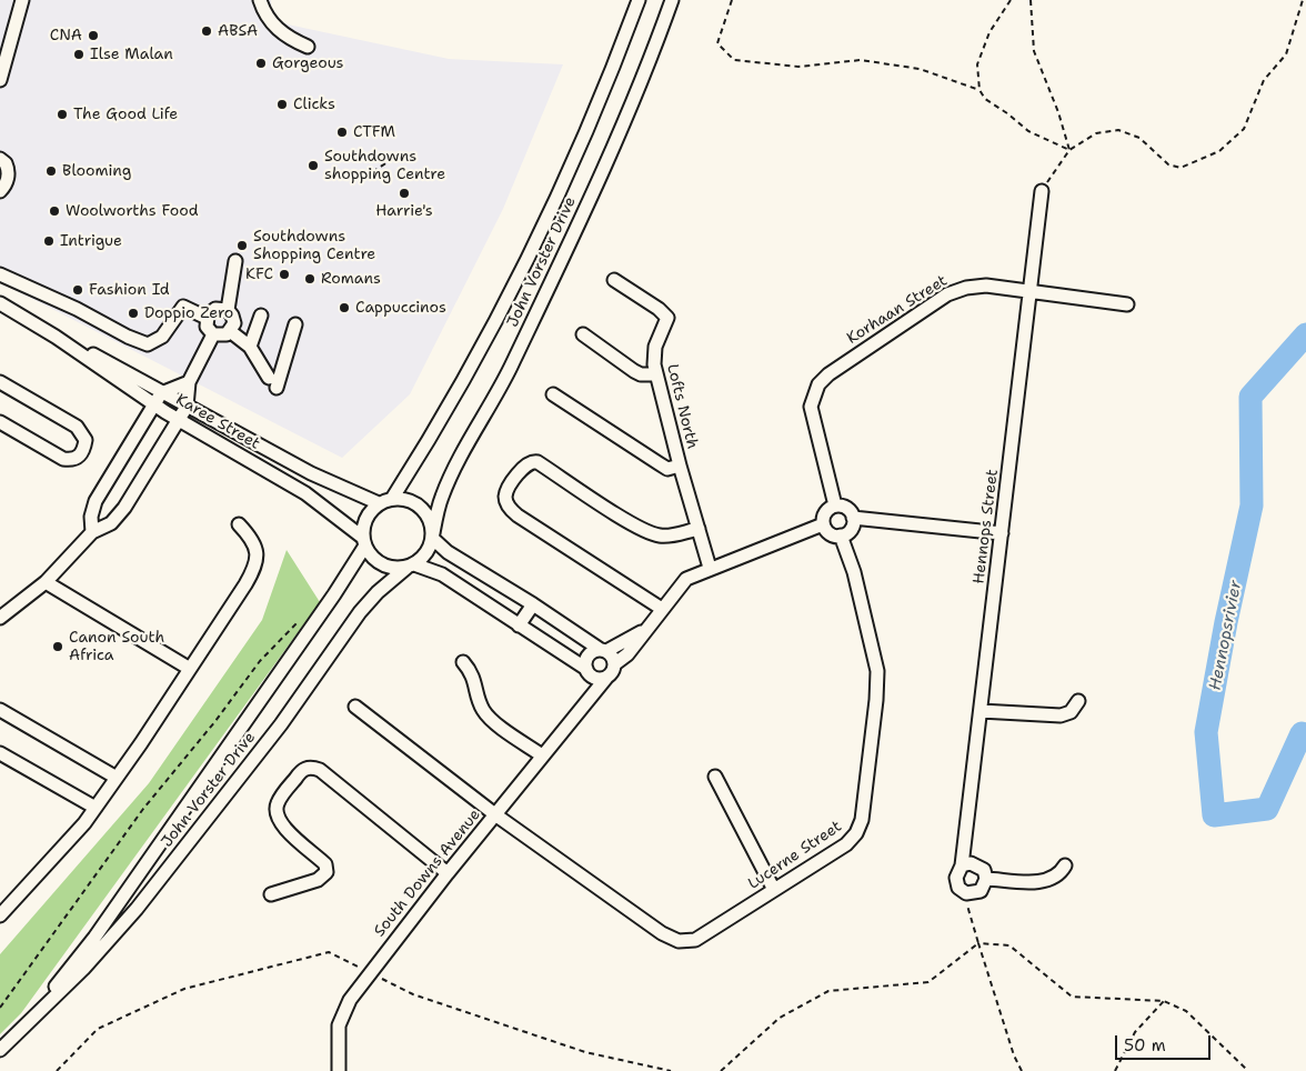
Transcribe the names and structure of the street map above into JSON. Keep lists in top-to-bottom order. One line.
{"streets":{"street":["John Vorster Drive","Korhaan Street","Lofts North","Karee Street","Hennops Street","Lucerne Street","South Downs Avenue"]},"crossings":[["John Vorster Drive","Karee Street"],["Korhaan Street","Hennops Street"],["Korhaan Street","Lucerne Street"],["Lucerne Street","South Downs Avenue"]],"water":["Hennopsrivier"],"places":["ABSA","CNA","Ilse Malan","Gorgeous","Clicks","The Good Life","CTFM","Southdowns shopping Centre","Blooming","Harrie's","Woolworths Food","Intrigue","Southdowns Shopping Centre","KFC","Romans","Fashion Id","Cappuccinos","Doppio Zero","Canon South Africa"],"scale_bar":"50 m"}
